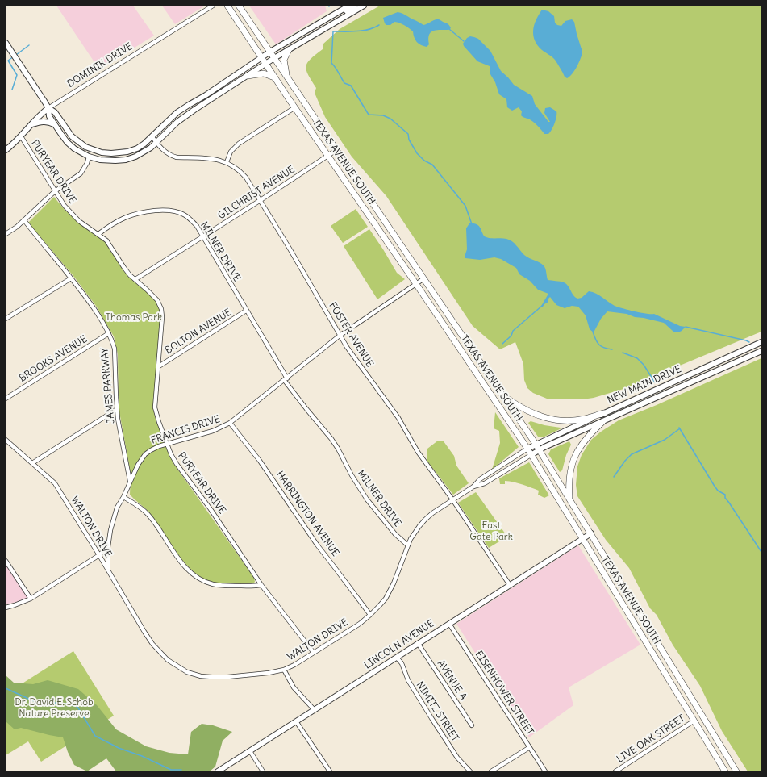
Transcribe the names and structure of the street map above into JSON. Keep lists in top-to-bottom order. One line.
{"streets":{"main road":["TEXAS AVENUE SOUTH"],"street":["DOMINIK DRIVE","PURYEAR DRIVE","GILCHRIST AVENUE","MILNER DRIVE","BOLTON AVENUE","FOSTER AVENUE","BROOKS AVENUE","NEW MAIN DRIVE","JAMES PARKWAY","FRANCIS DRIVE","HARRINGTON AVENUE","WALTON DRIVE","LINCOLN AVENUE","AVENUE A","EISENHOWER STREET","NIMITZ STREET","LIVE OAK STREET"]},"crossings":[["DOMINIK DRIVE","PURYEAR DRIVE"],["TEXAS AVENUE SOUTH","GILCHRIST AVENUE"],["TEXAS AVENUE SOUTH","NEW MAIN DRIVE"],["TEXAS AVENUE SOUTH","FRANCIS DRIVE"],["TEXAS AVENUE SOUTH","WALTON DRIVE"],["TEXAS AVENUE SOUTH","LINCOLN AVENUE"],["TEXAS AVENUE SOUTH","LIVE OAK STREET"],["PURYEAR DRIVE","GILCHRIST AVENUE"],["PURYEAR DRIVE","MILNER DRIVE"],["PURYEAR DRIVE","BOLTON AVENUE"],["PURYEAR DRIVE","FRANCIS DRIVE"],["PURYEAR DRIVE","WALTON DRIVE"],["GILCHRIST AVENUE","MILNER DRIVE"],["GILCHRIST AVENUE","FOSTER AVENUE"],["MILNER DRIVE","BOLTON AVENUE"],["MILNER DRIVE","FRANCIS DRIVE"],["MILNER DRIVE","WALTON DRIVE"],["FOSTER AVENUE","FRANCIS DRIVE"],["FOSTER AVENUE","WALTON DRIVE"],["FOSTER AVENUE","LINCOLN AVENUE"],["BROOKS AVENUE","JAMES PARKWAY"],["JAMES PARKWAY","FRANCIS DRIVE"],["FRANCIS DRIVE","HARRINGTON AVENUE"],["FRANCIS DRIVE","WALTON DRIVE"],["HARRINGTON AVENUE","WALTON DRIVE"],["LINCOLN AVENUE","AVENUE A"],["LINCOLN AVENUE","EISENHOWER STREET"],["LINCOLN AVENUE","NIMITZ STREET"]],"parks":["Thomas Park","East Gate Park","Dr. David E. Schob Nature Preserve"]}
